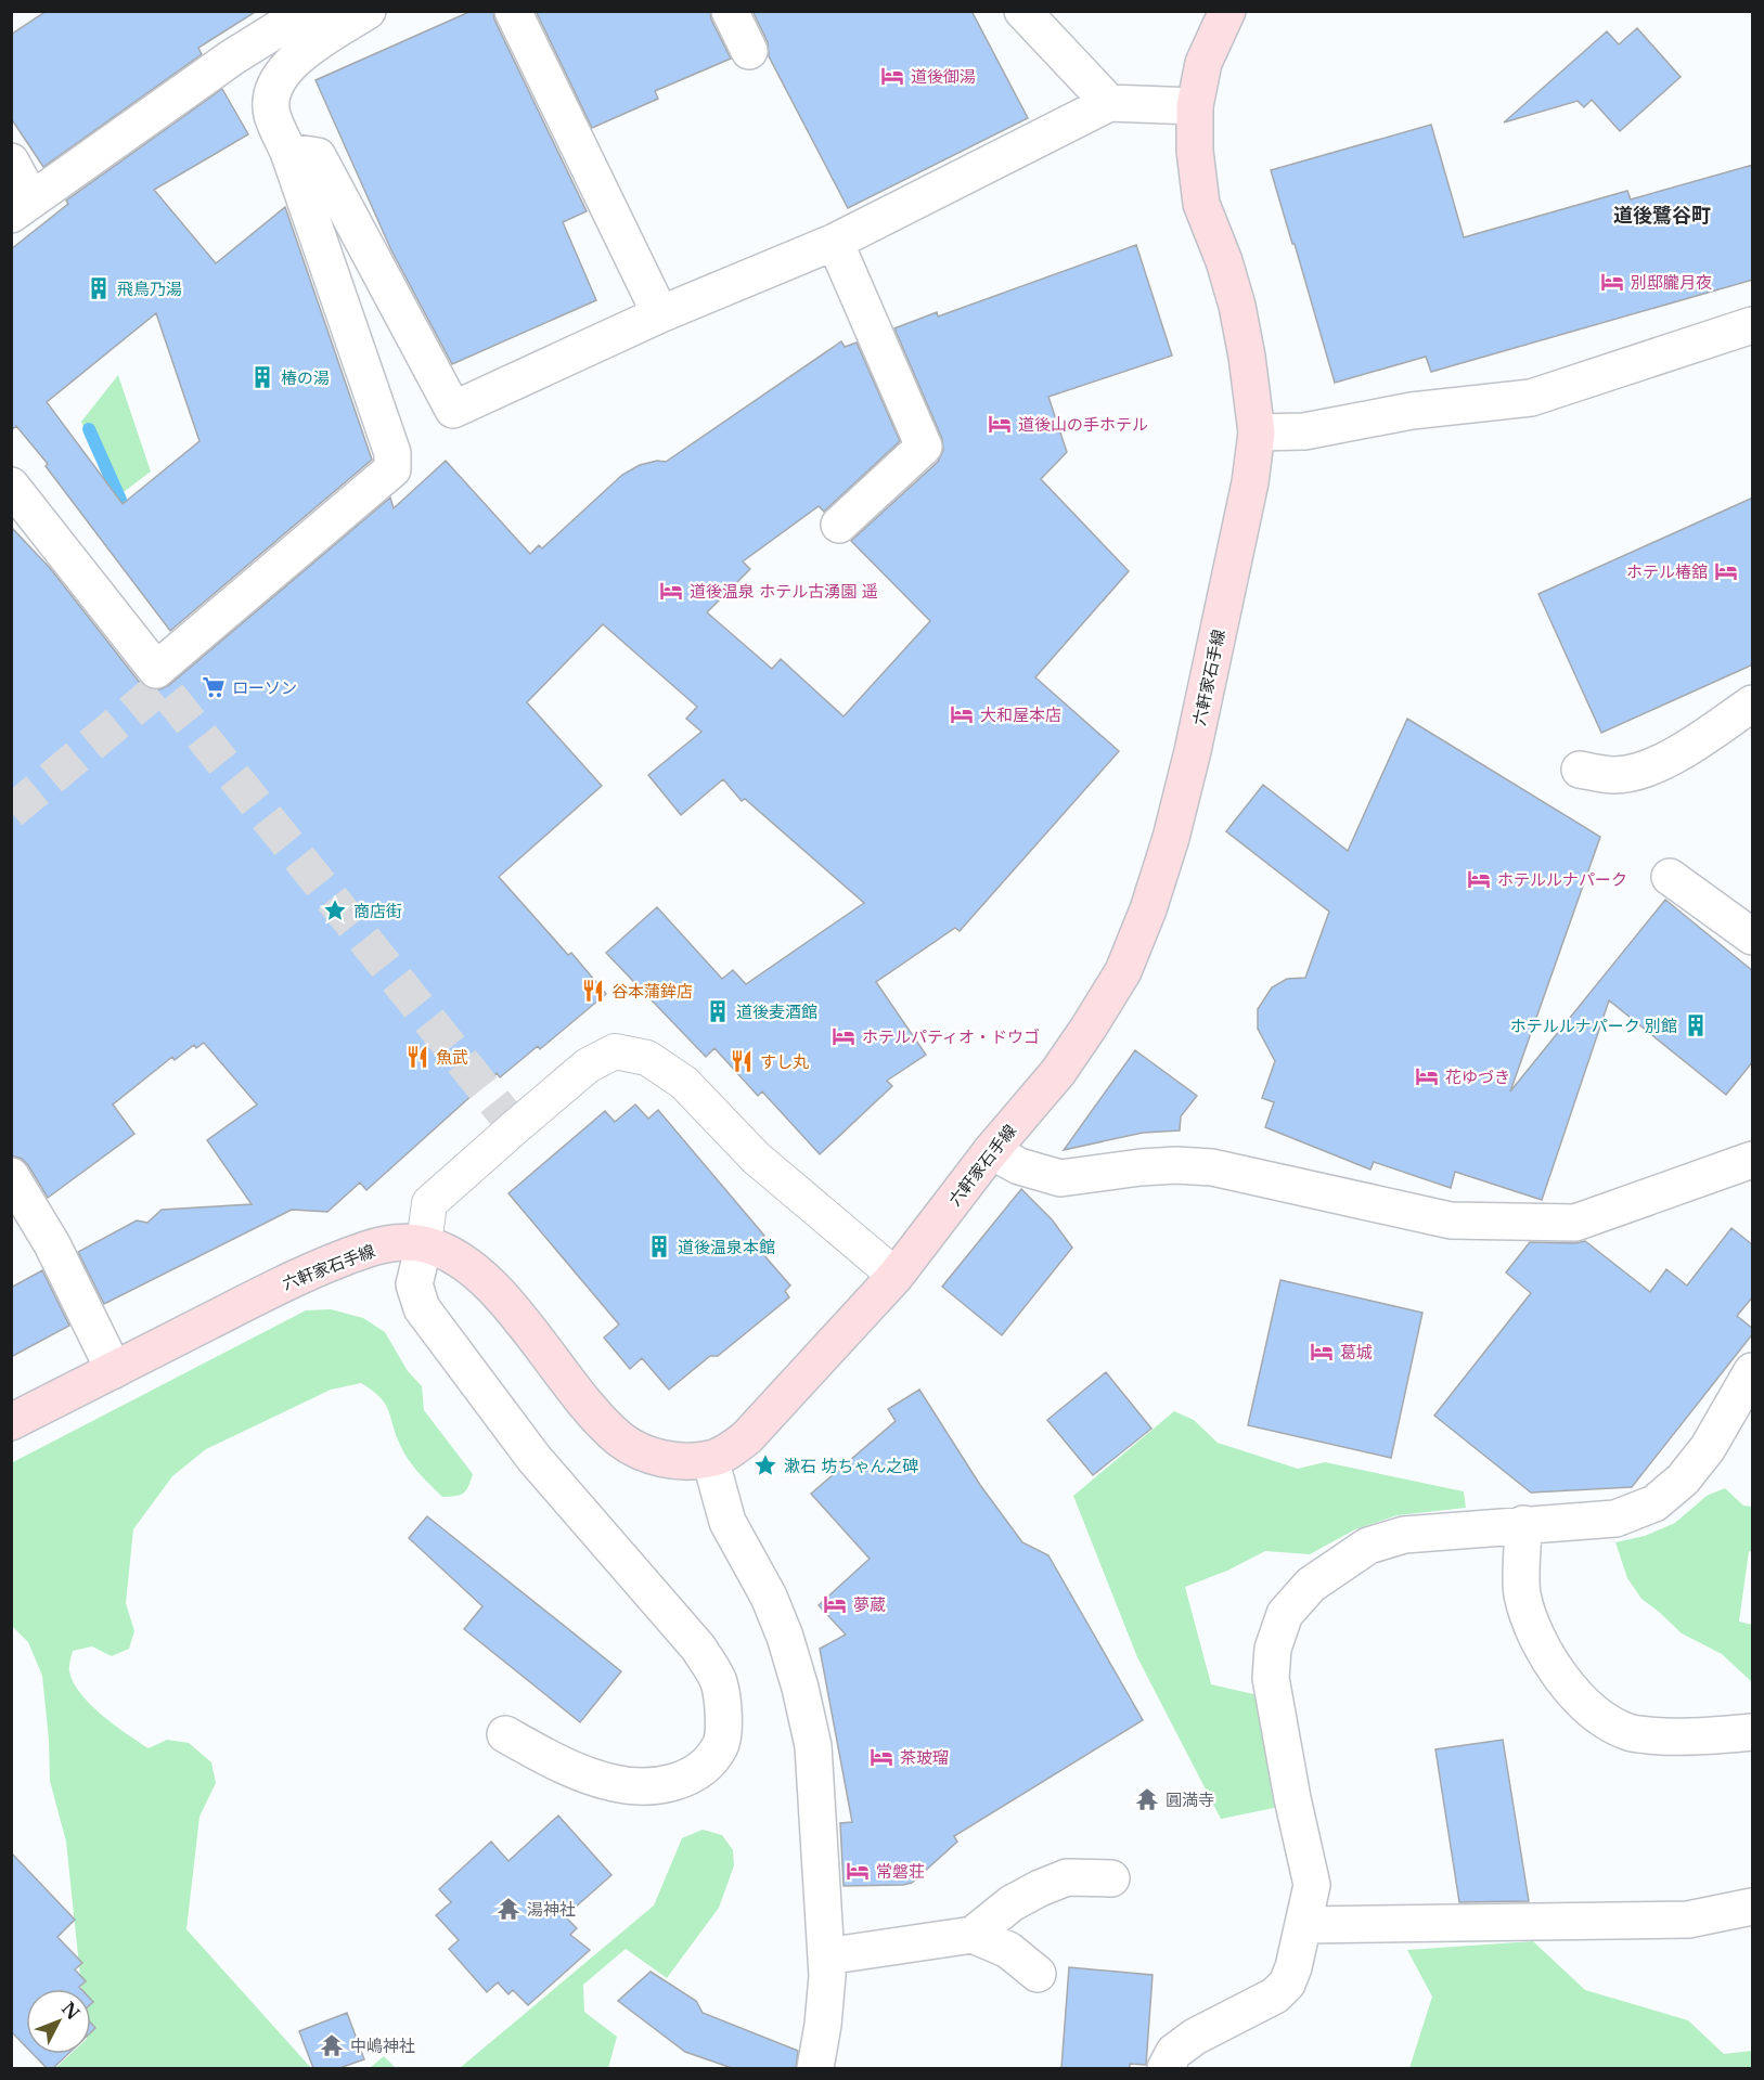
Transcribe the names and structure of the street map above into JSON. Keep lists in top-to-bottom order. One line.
{"streets":{"main road":["六軒家石手線"]},"districts":["道後鷺谷町"],"places":{"hotel":["道後御湯","別邸朧月夜","道後山の手ホテル","ホテル椿舘","道後温泉 ホテル古湧園 遥","大和屋本店","ホテルルナパーク","ホテルパティオ・ドウゴ","花ゆづき","葛城","夢蔵","茶玻瑠","常磐荘"],"building":["飛鳥乃湯","椿の湯","道後麦酒館","ホテルルナパーク 別館","道後温泉本館"],"supermarket":["ローソン"],"place":["商店街","漱石 坊ちゃん之碑"],"restaurant":["谷本蒲鉾店","魚武","すし丸"],"temple":["圓満寺","湯神社","中嶋神社"]},"north":"top right"}
